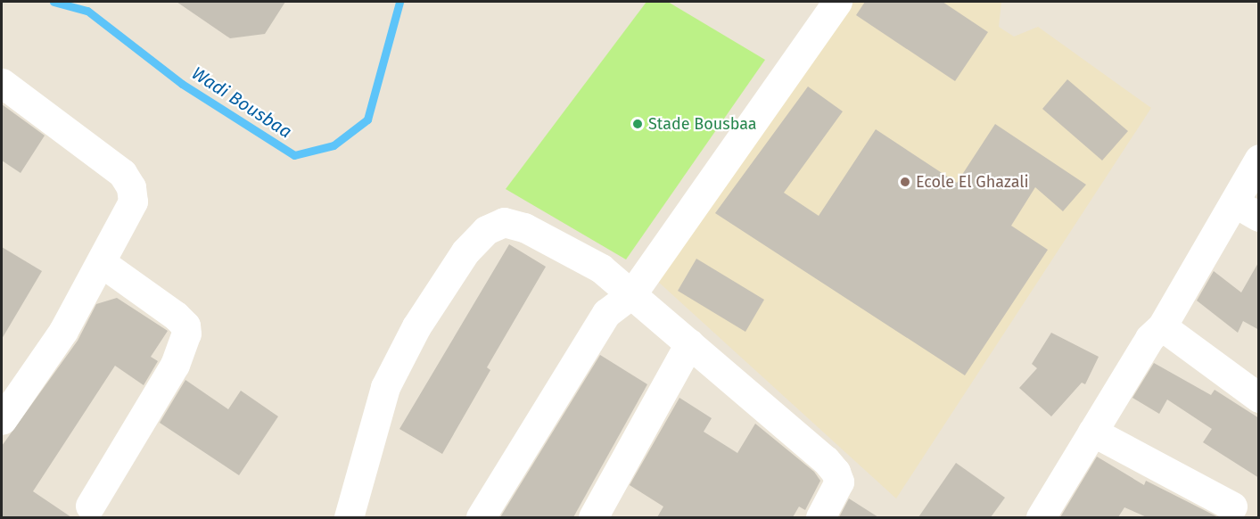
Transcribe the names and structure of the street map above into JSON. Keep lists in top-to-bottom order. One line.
{"water":["Wadi Bousbaa"],"places":["Stade Bousbaa","Ecole El Ghazali"]}
